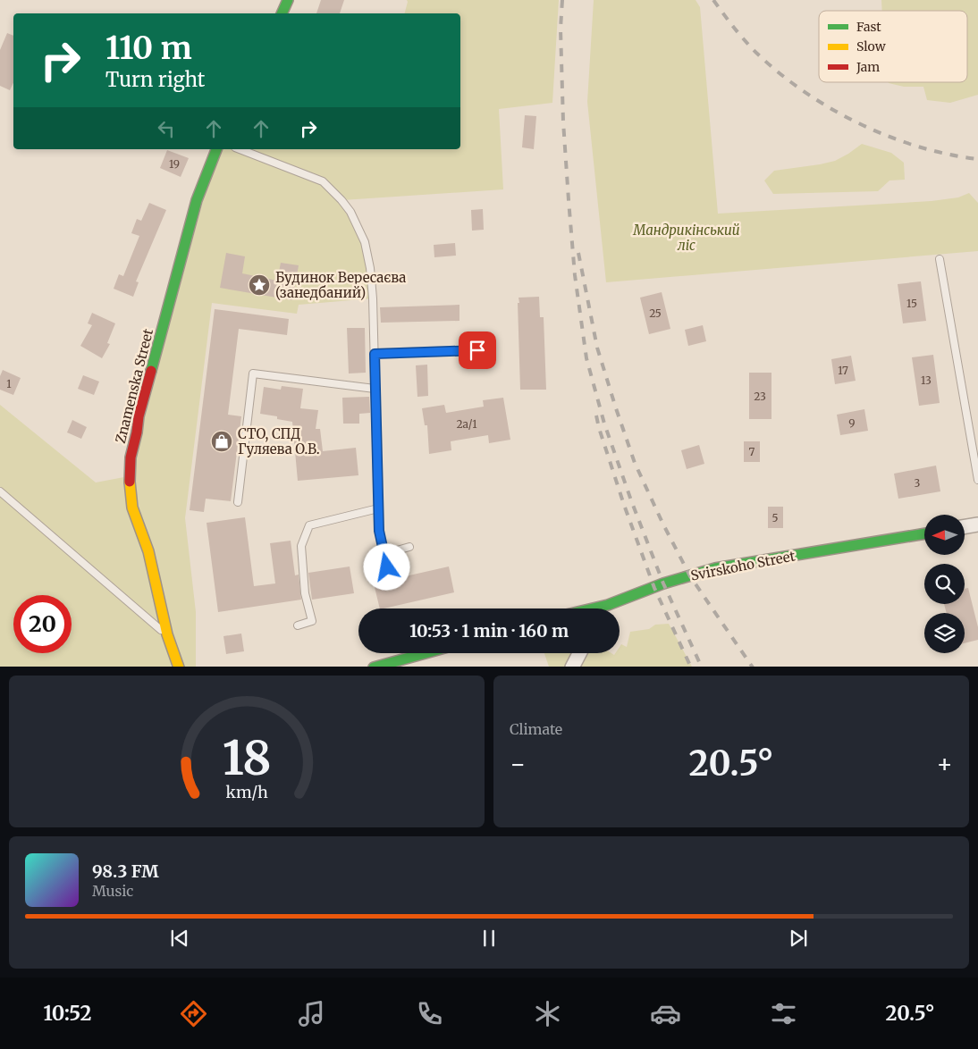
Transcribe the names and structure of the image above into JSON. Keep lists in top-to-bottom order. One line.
{"streets":{"main road":["Znamenska Street","Svirskoho Street"]},"parks":["Мандрикінський ліс"],"places":{"place":["Будинок Вересаєва (занедбаний)"],"shop":["СТО, СПД Гуляева О.В."]},"house_numbers":["19","15","25","17","13","1","23","9","2а/1","7","3","5"],"legend":["Fast","Slow","Jam"],"north":"left","page":{"turn":["110 m","Turn right"],"limit":"20","trip":"10:53 · 1 min · 160 m","tile":"Climate","heat":["−","20.5°","+"],"song":["98.3 FM","Music"],"tabs":["10:52","20.5°"],"gauge":["18","km/h"]}}
